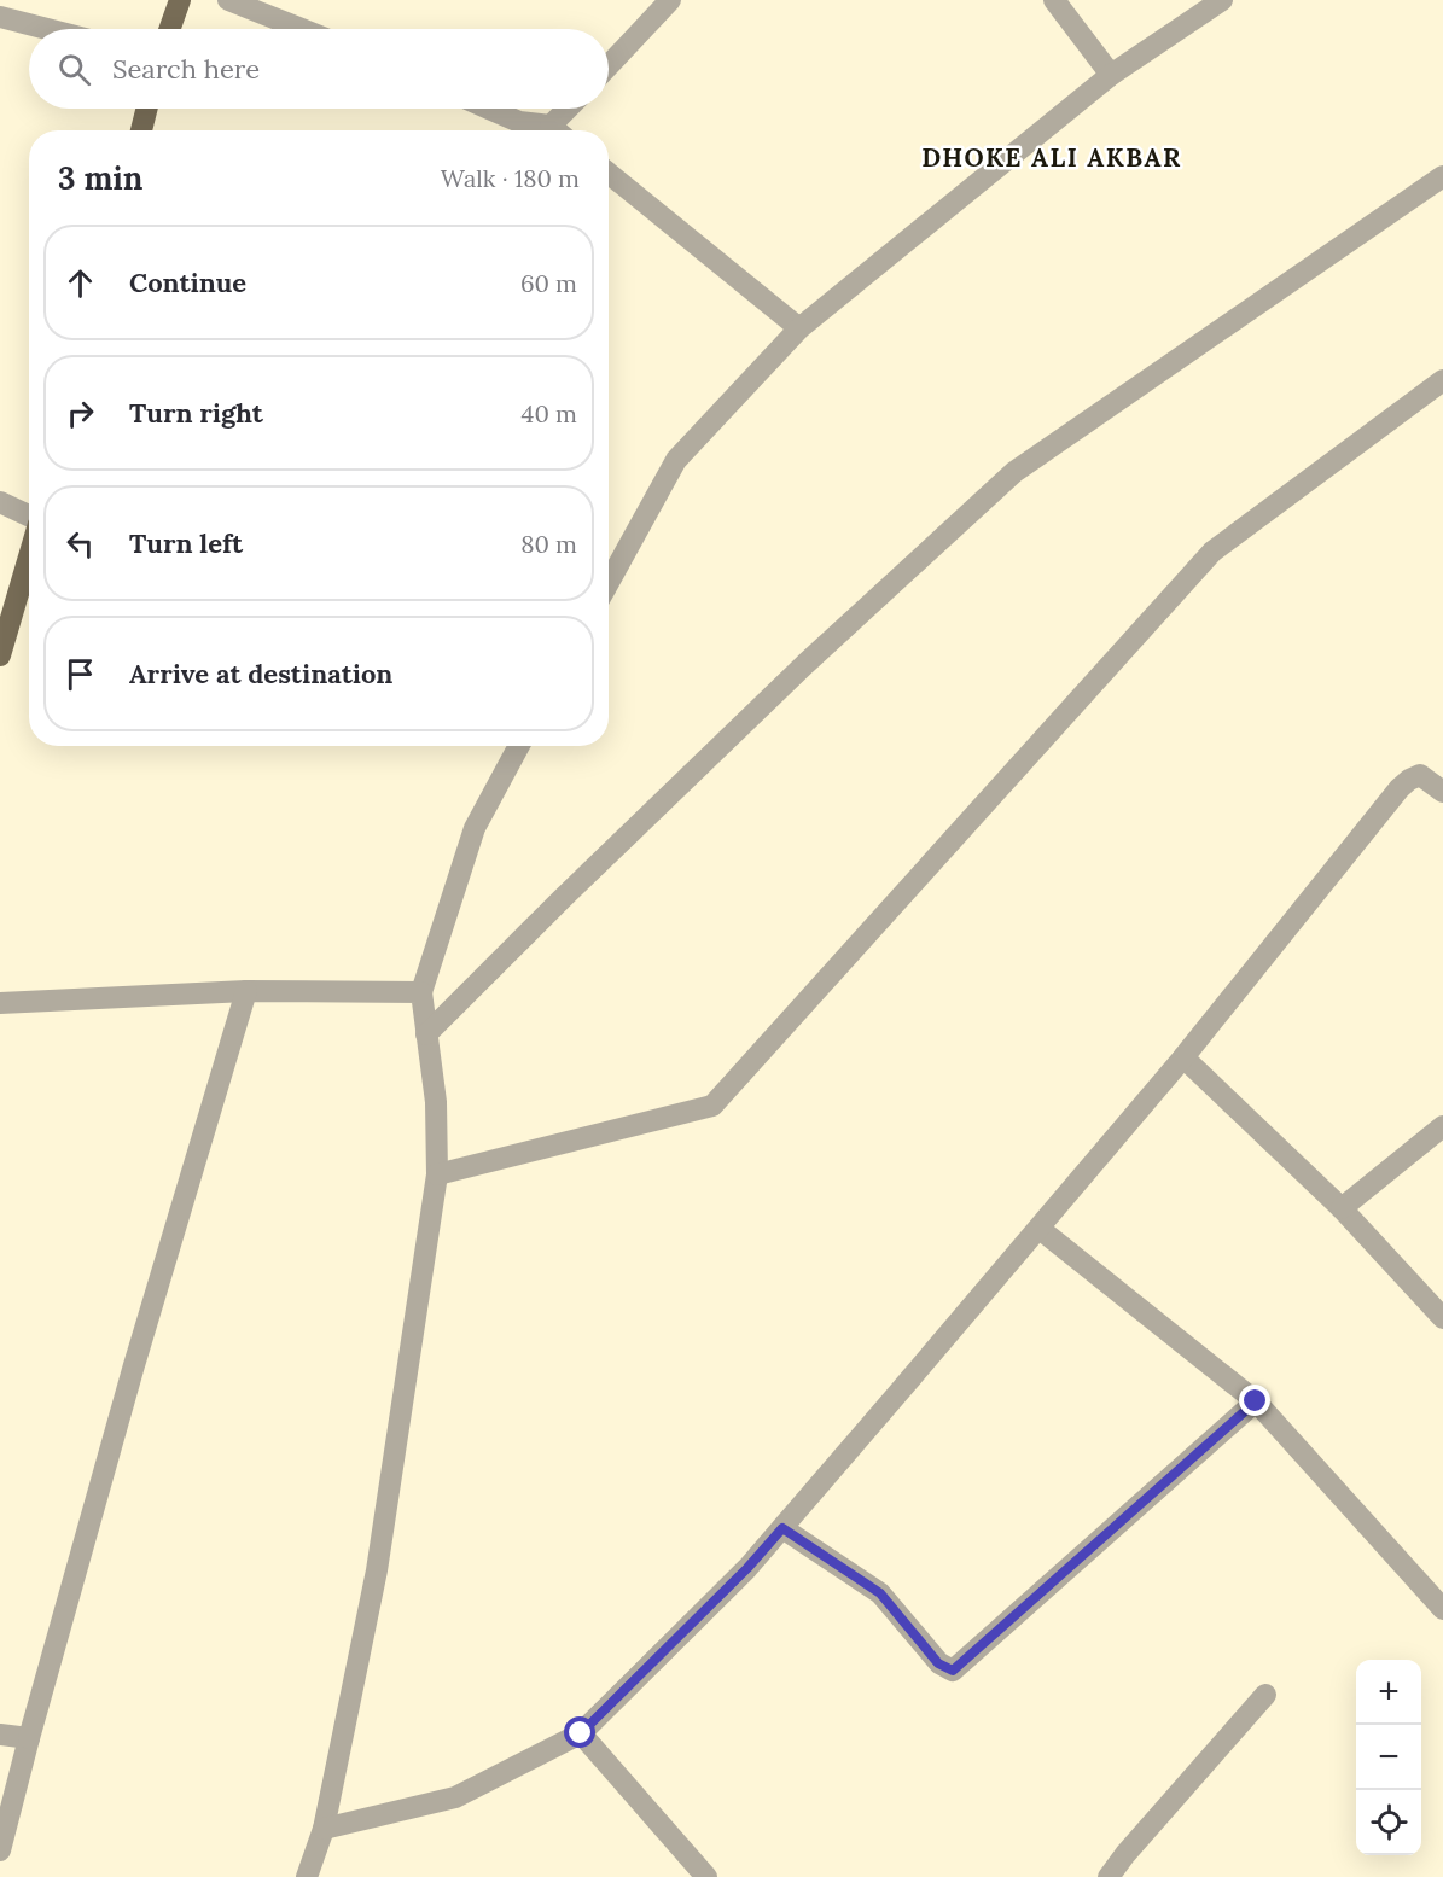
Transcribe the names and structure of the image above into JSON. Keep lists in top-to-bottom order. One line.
{"districts":["DHOKE ALI AKBAR"],"page":{"search":"Search here","heading":["3 min","Walk · 180 m"],"list":[["Continue","60 m"],["Turn right","40 m"],["Turn left","80 m"],"Arrive at destination"],"map_buttons":["+","−"]}}
